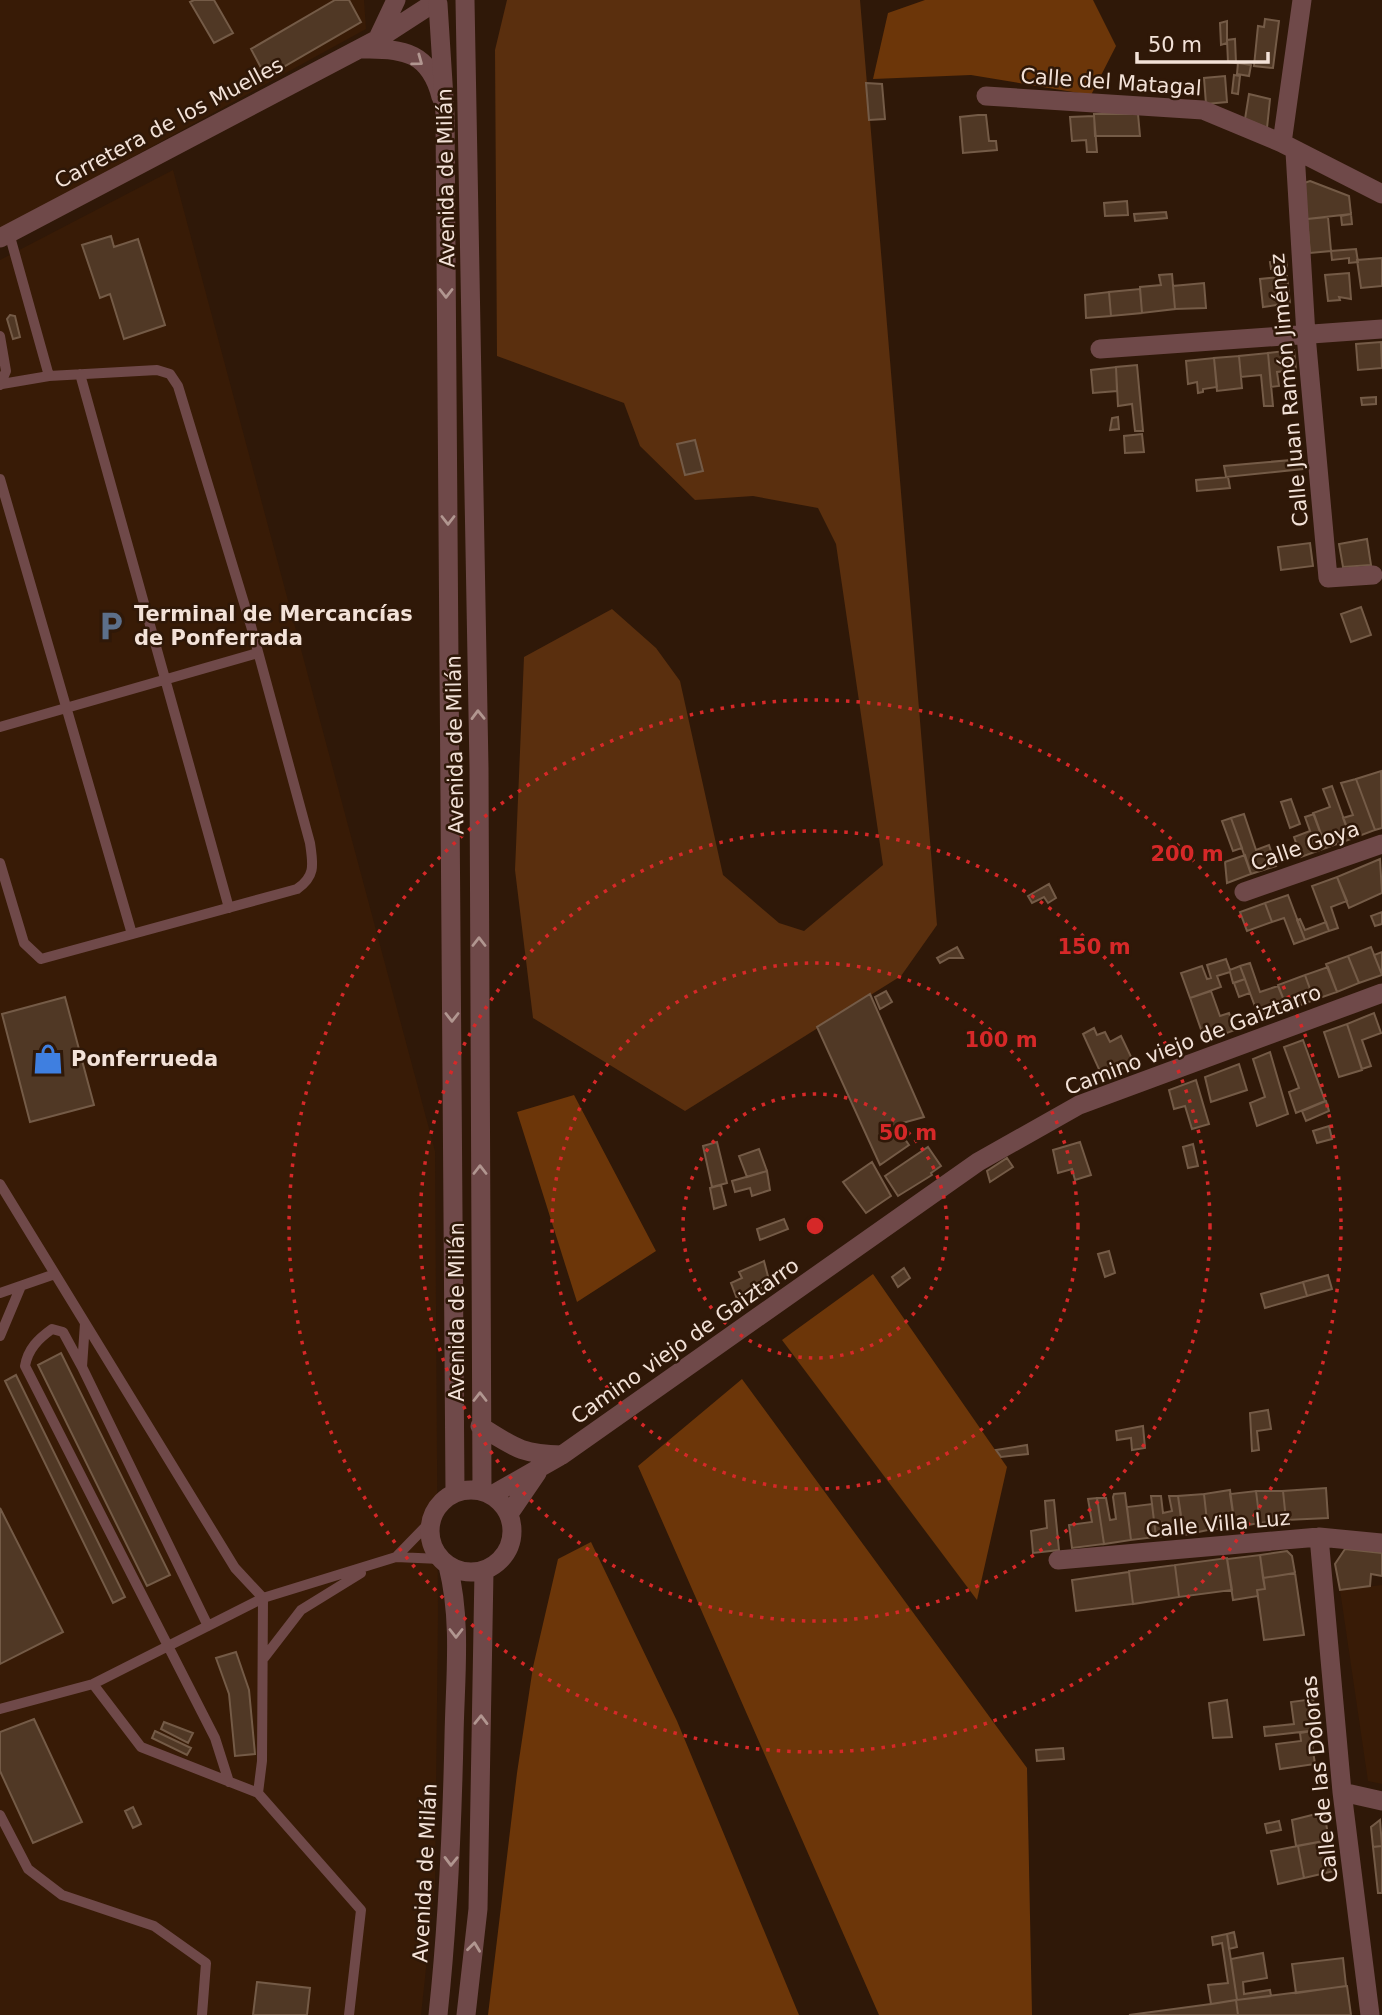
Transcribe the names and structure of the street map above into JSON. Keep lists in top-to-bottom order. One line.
{"streets":{"street":["Calle del Matagal","Carretera de los Muelles","Avenida de Milán","Calle Juan Ramón Jiménez","Calle Goya","Camino viejo de Gaiztarro","Calle Villa Luz","Calle de las Doloras"]},"crossings":[["Calle del Matagal","Calle Juan Ramón Jiménez"],["Carretera de los Muelles","Avenida de Milán"],["Avenida de Milán","Camino viejo de Gaiztarro"],["Calle Villa Luz","Calle de las Doloras"]],"places":{"parking":["Terminal de Mercancías de Ponferrada"],"shop":["Ponferrueda"]},"scale_bar":"50 m","rings":["200 m","150 m","100 m","50 m"]}
